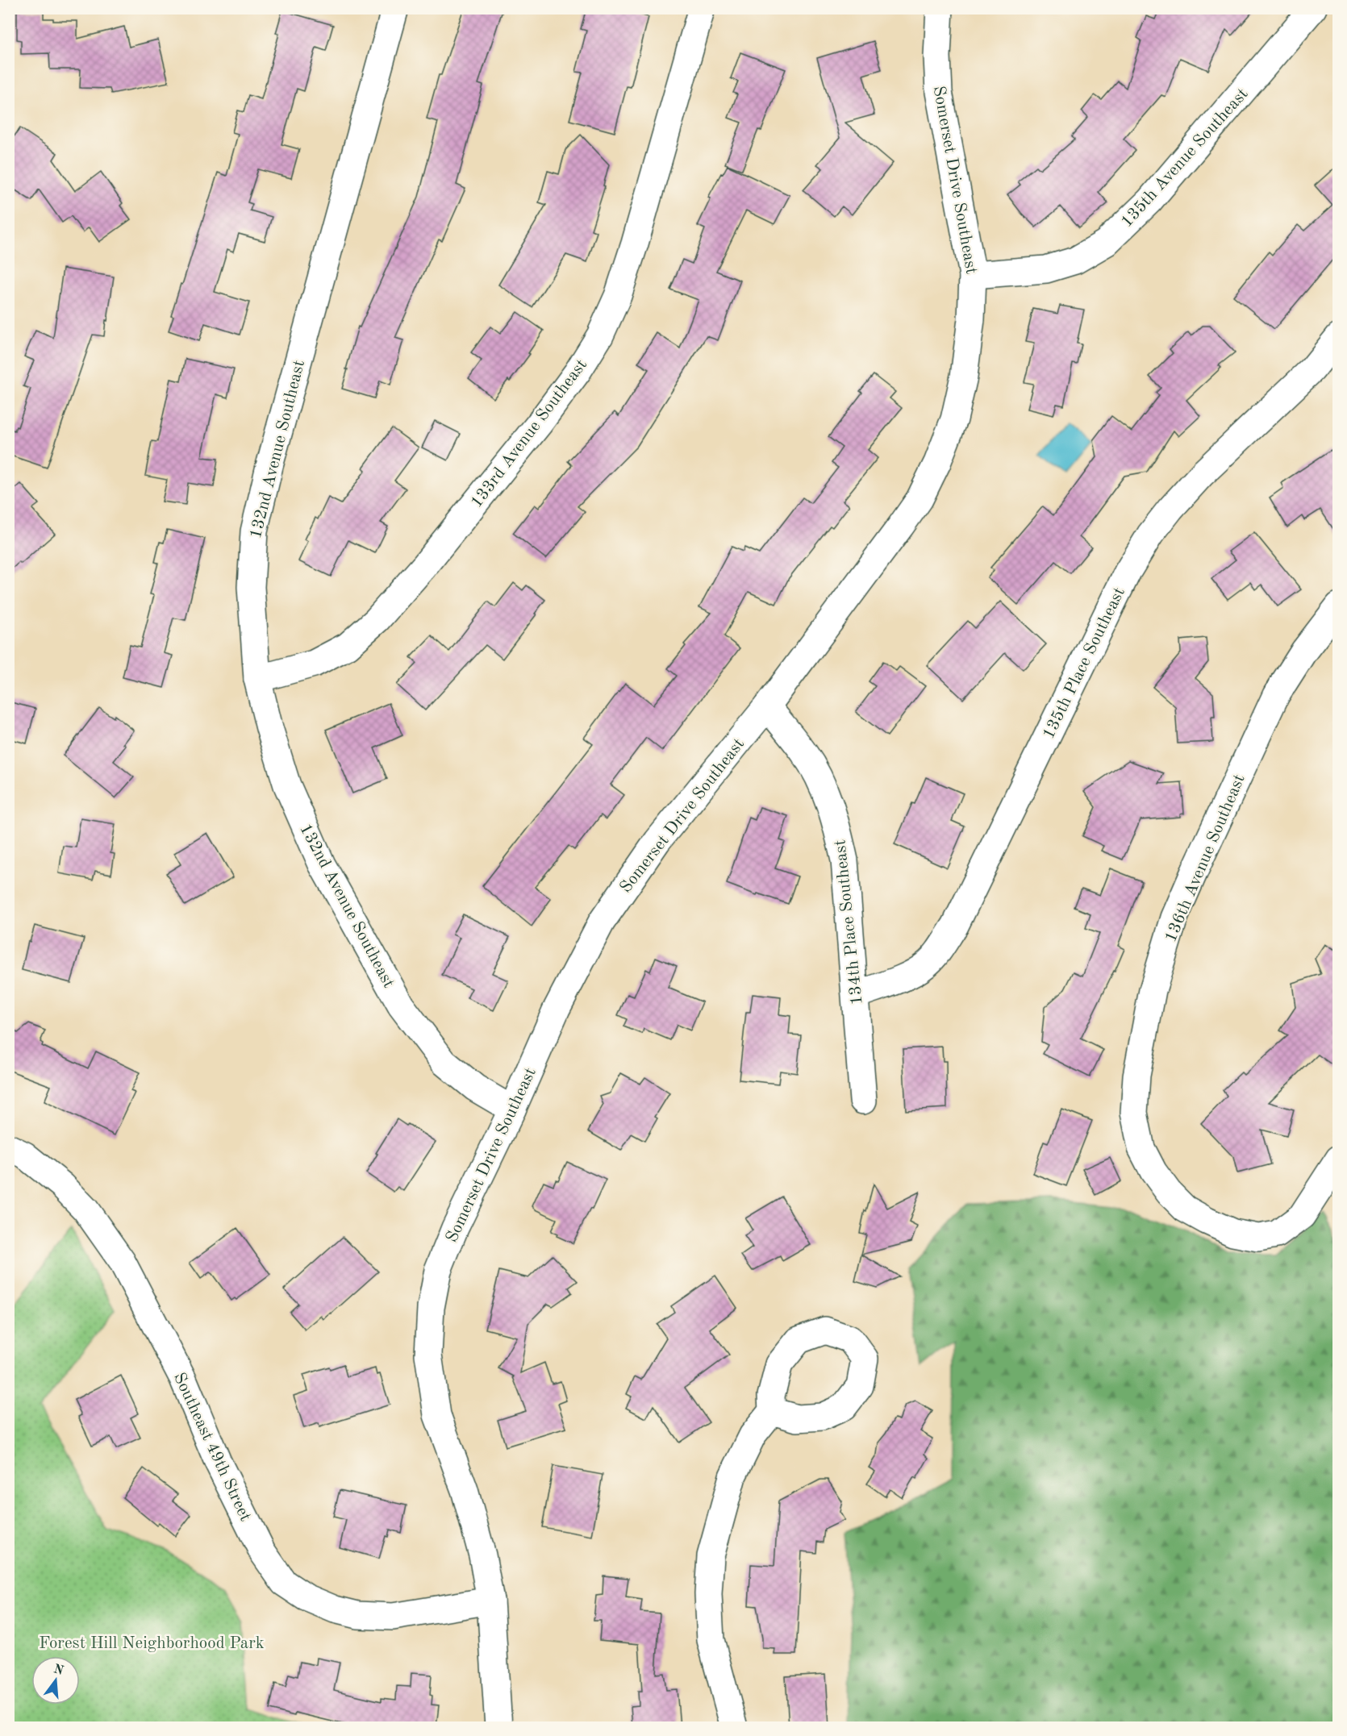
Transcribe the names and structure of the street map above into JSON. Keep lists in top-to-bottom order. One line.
{"streets":{"street":["135th Avenue Southeast","Somerset Drive Southeast","133rd Avenue Southeast","132nd Avenue Southeast","135th Place Southeast","136th Avenue Southeast","134th Place Southeast","Southeast 49th Street"]},"crossings":[["135th Avenue Southeast","Somerset Drive Southeast"],["Somerset Drive Southeast","132nd Avenue Southeast"],["Somerset Drive Southeast","134th Place Southeast"],["Somerset Drive Southeast","Southeast 49th Street"],["133rd Avenue Southeast","132nd Avenue Southeast"],["135th Place Southeast","134th Place Southeast"]],"parks":["Forest Hill Neighborhood Park"],"north":"top"}
